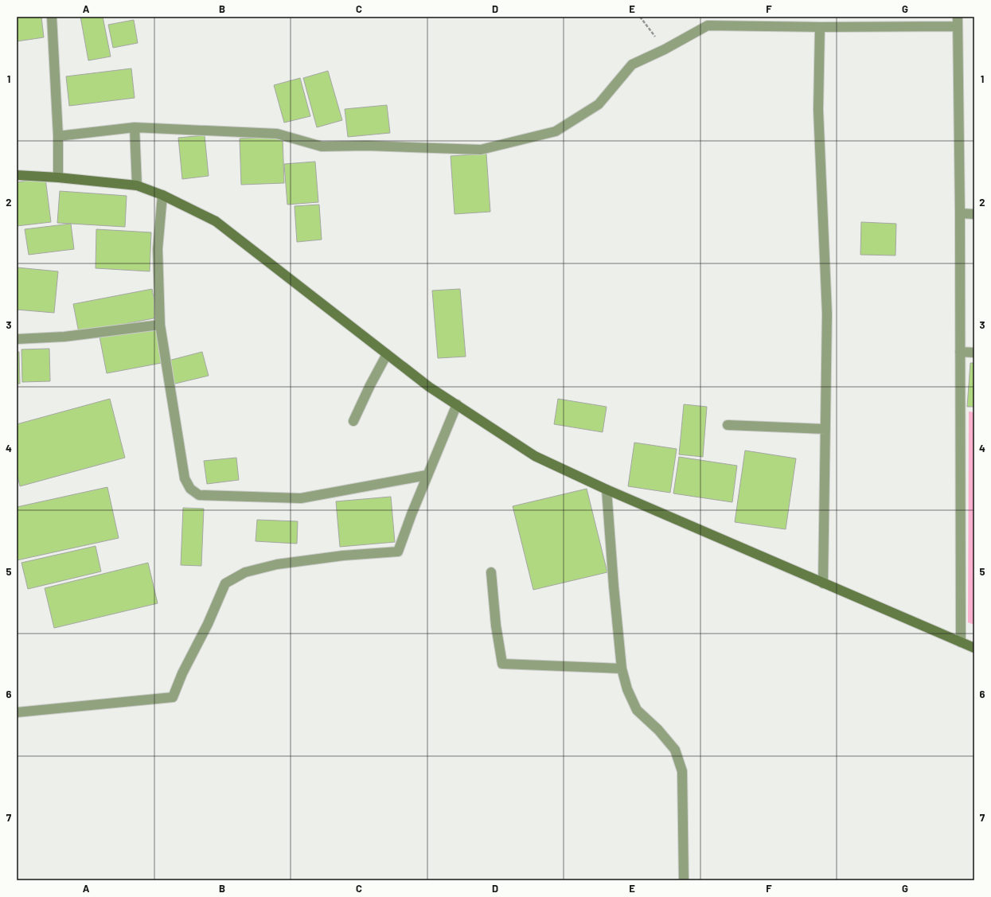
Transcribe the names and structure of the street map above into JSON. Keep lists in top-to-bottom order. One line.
{"grid":{"columns":["A","B","C","D","E","F","G"],"rows":["1","2","3","4","5","6","7"]}}
